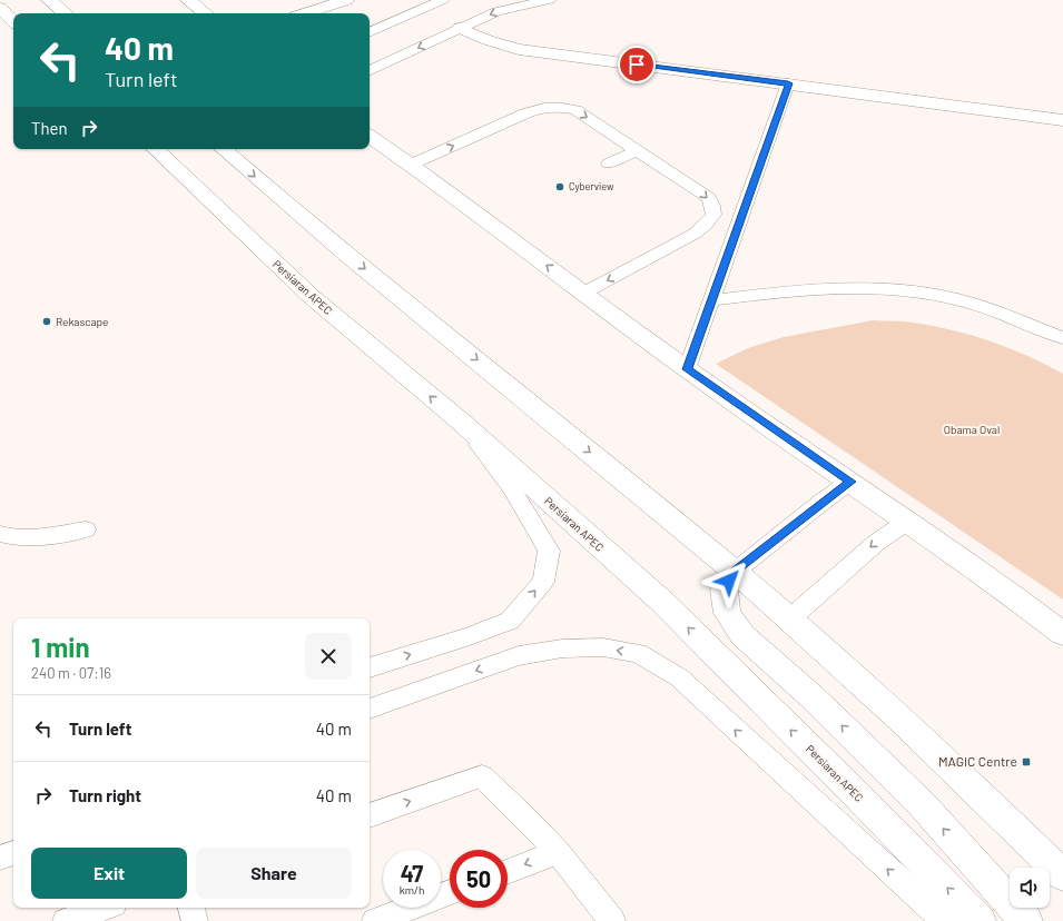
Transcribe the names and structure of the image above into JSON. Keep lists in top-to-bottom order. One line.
{"streets":{"main road":["Persiaran APEC"]},"parks":["Obama Oval"],"places":{"other":["Cyberview","Rekascape"],"transit":["MAGIC Centre"]},"page":{"turn":["40 m","Turn left"],"then":"Then","heading":["1 min","240 m · 07:16"],"list":[{"name":"Turn left","value":"40 m"},{"name":"Turn right","value":"40 m"}],"buttons":["Exit","Share"],"speed":"47 km/h","limit":"50"}}
